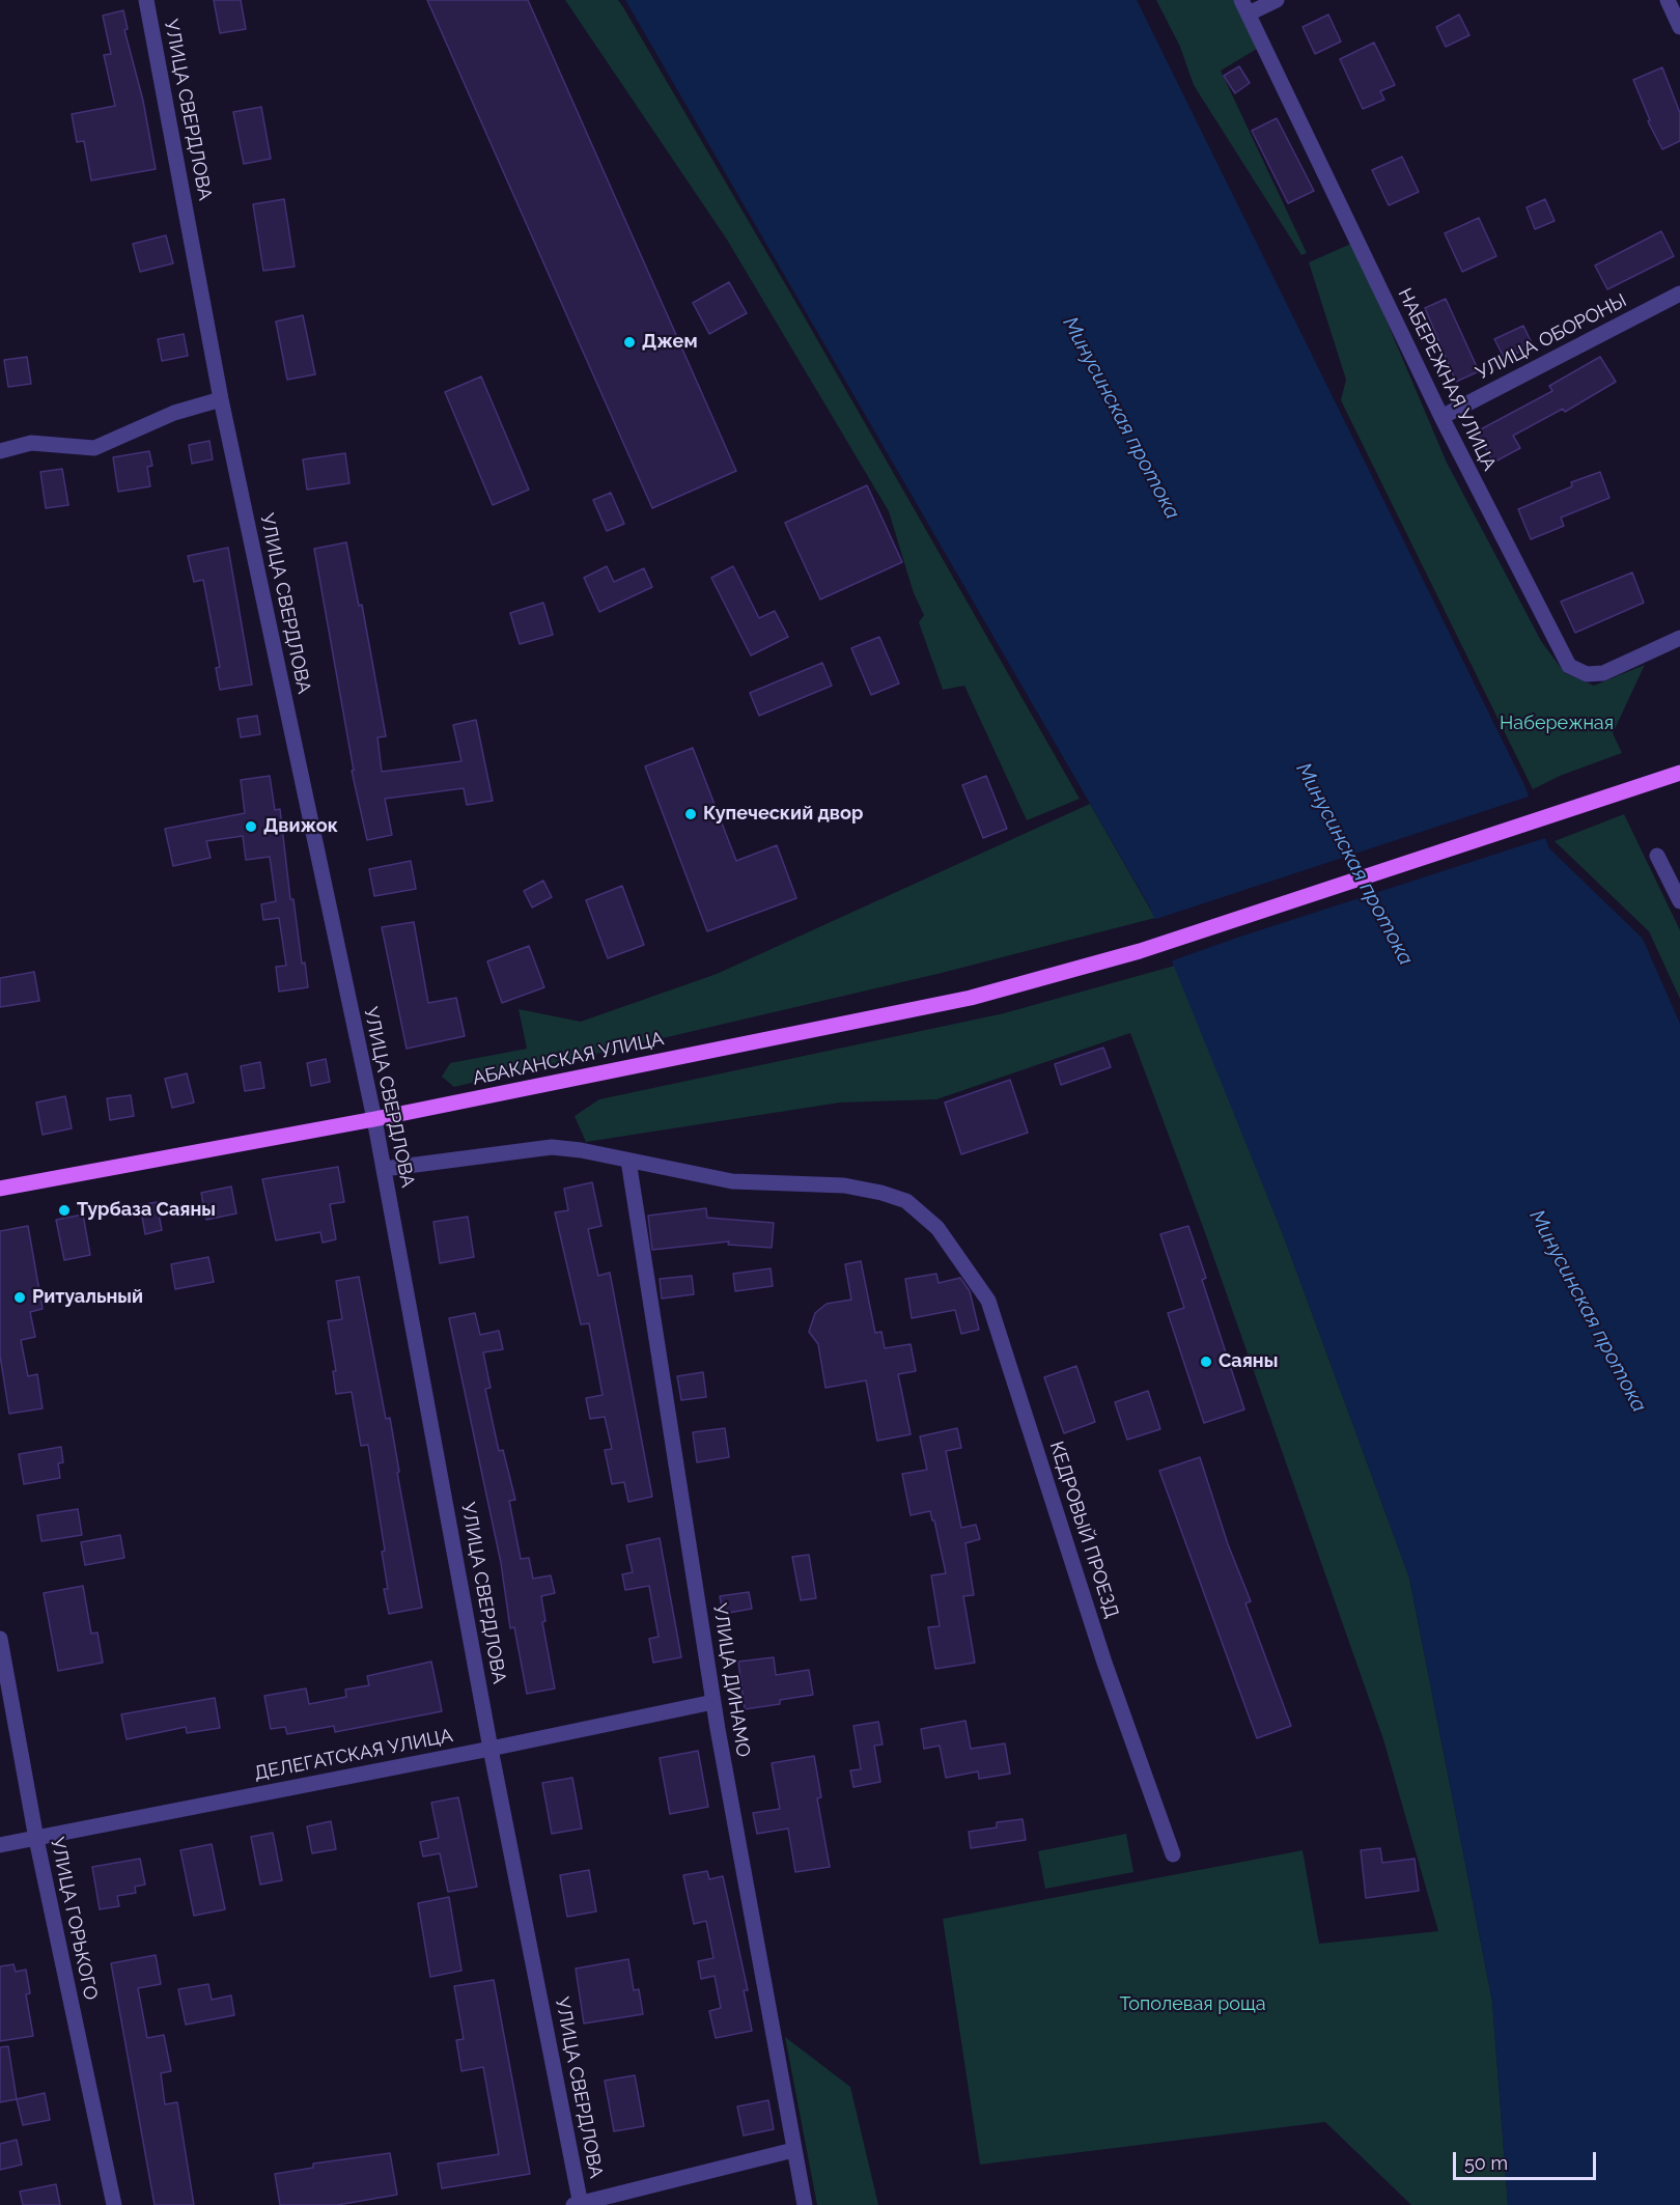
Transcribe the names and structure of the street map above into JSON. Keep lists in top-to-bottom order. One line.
{"streets":{"main road":["АБАКАНСКАЯ УЛИЦА"],"street":["УЛИЦА СВЕРДЛОВА","УЛИЦА ОБОРОНЫ","НАБЕРЕЖНАЯ УЛИЦА","КЕДРОВЫЙ ПРОЕЗД","УЛИЦА ДИНАМО","ДЕЛЕГАТСКАЯ УЛИЦА","УЛИЦА ГОРЬКОГО"]},"crossings":[["УЛИЦА СВЕРДЛОВА","АБАКАНСКАЯ УЛИЦА"],["УЛИЦА СВЕРДЛОВА","ДЕЛЕГАТСКАЯ УЛИЦА"],["УЛИЦА ОБОРОНЫ","НАБЕРЕЖНАЯ УЛИЦА"],["КЕДРОВЫЙ ПРОЕЗД","УЛИЦА ДИНАМО"],["УЛИЦА ДИНАМО","ДЕЛЕГАТСКАЯ УЛИЦА"],["ДЕЛЕГАТСКАЯ УЛИЦА","УЛИЦА ГОРЬКОГО"]],"water":["Минусинская протока"],"parks":["Набережная","Тополевая роща"],"places":["Джем","Купеческий двор","Движок","Турбаза Саяны","Ритуальный","Саяны"],"scale_bar":"50 m"}
